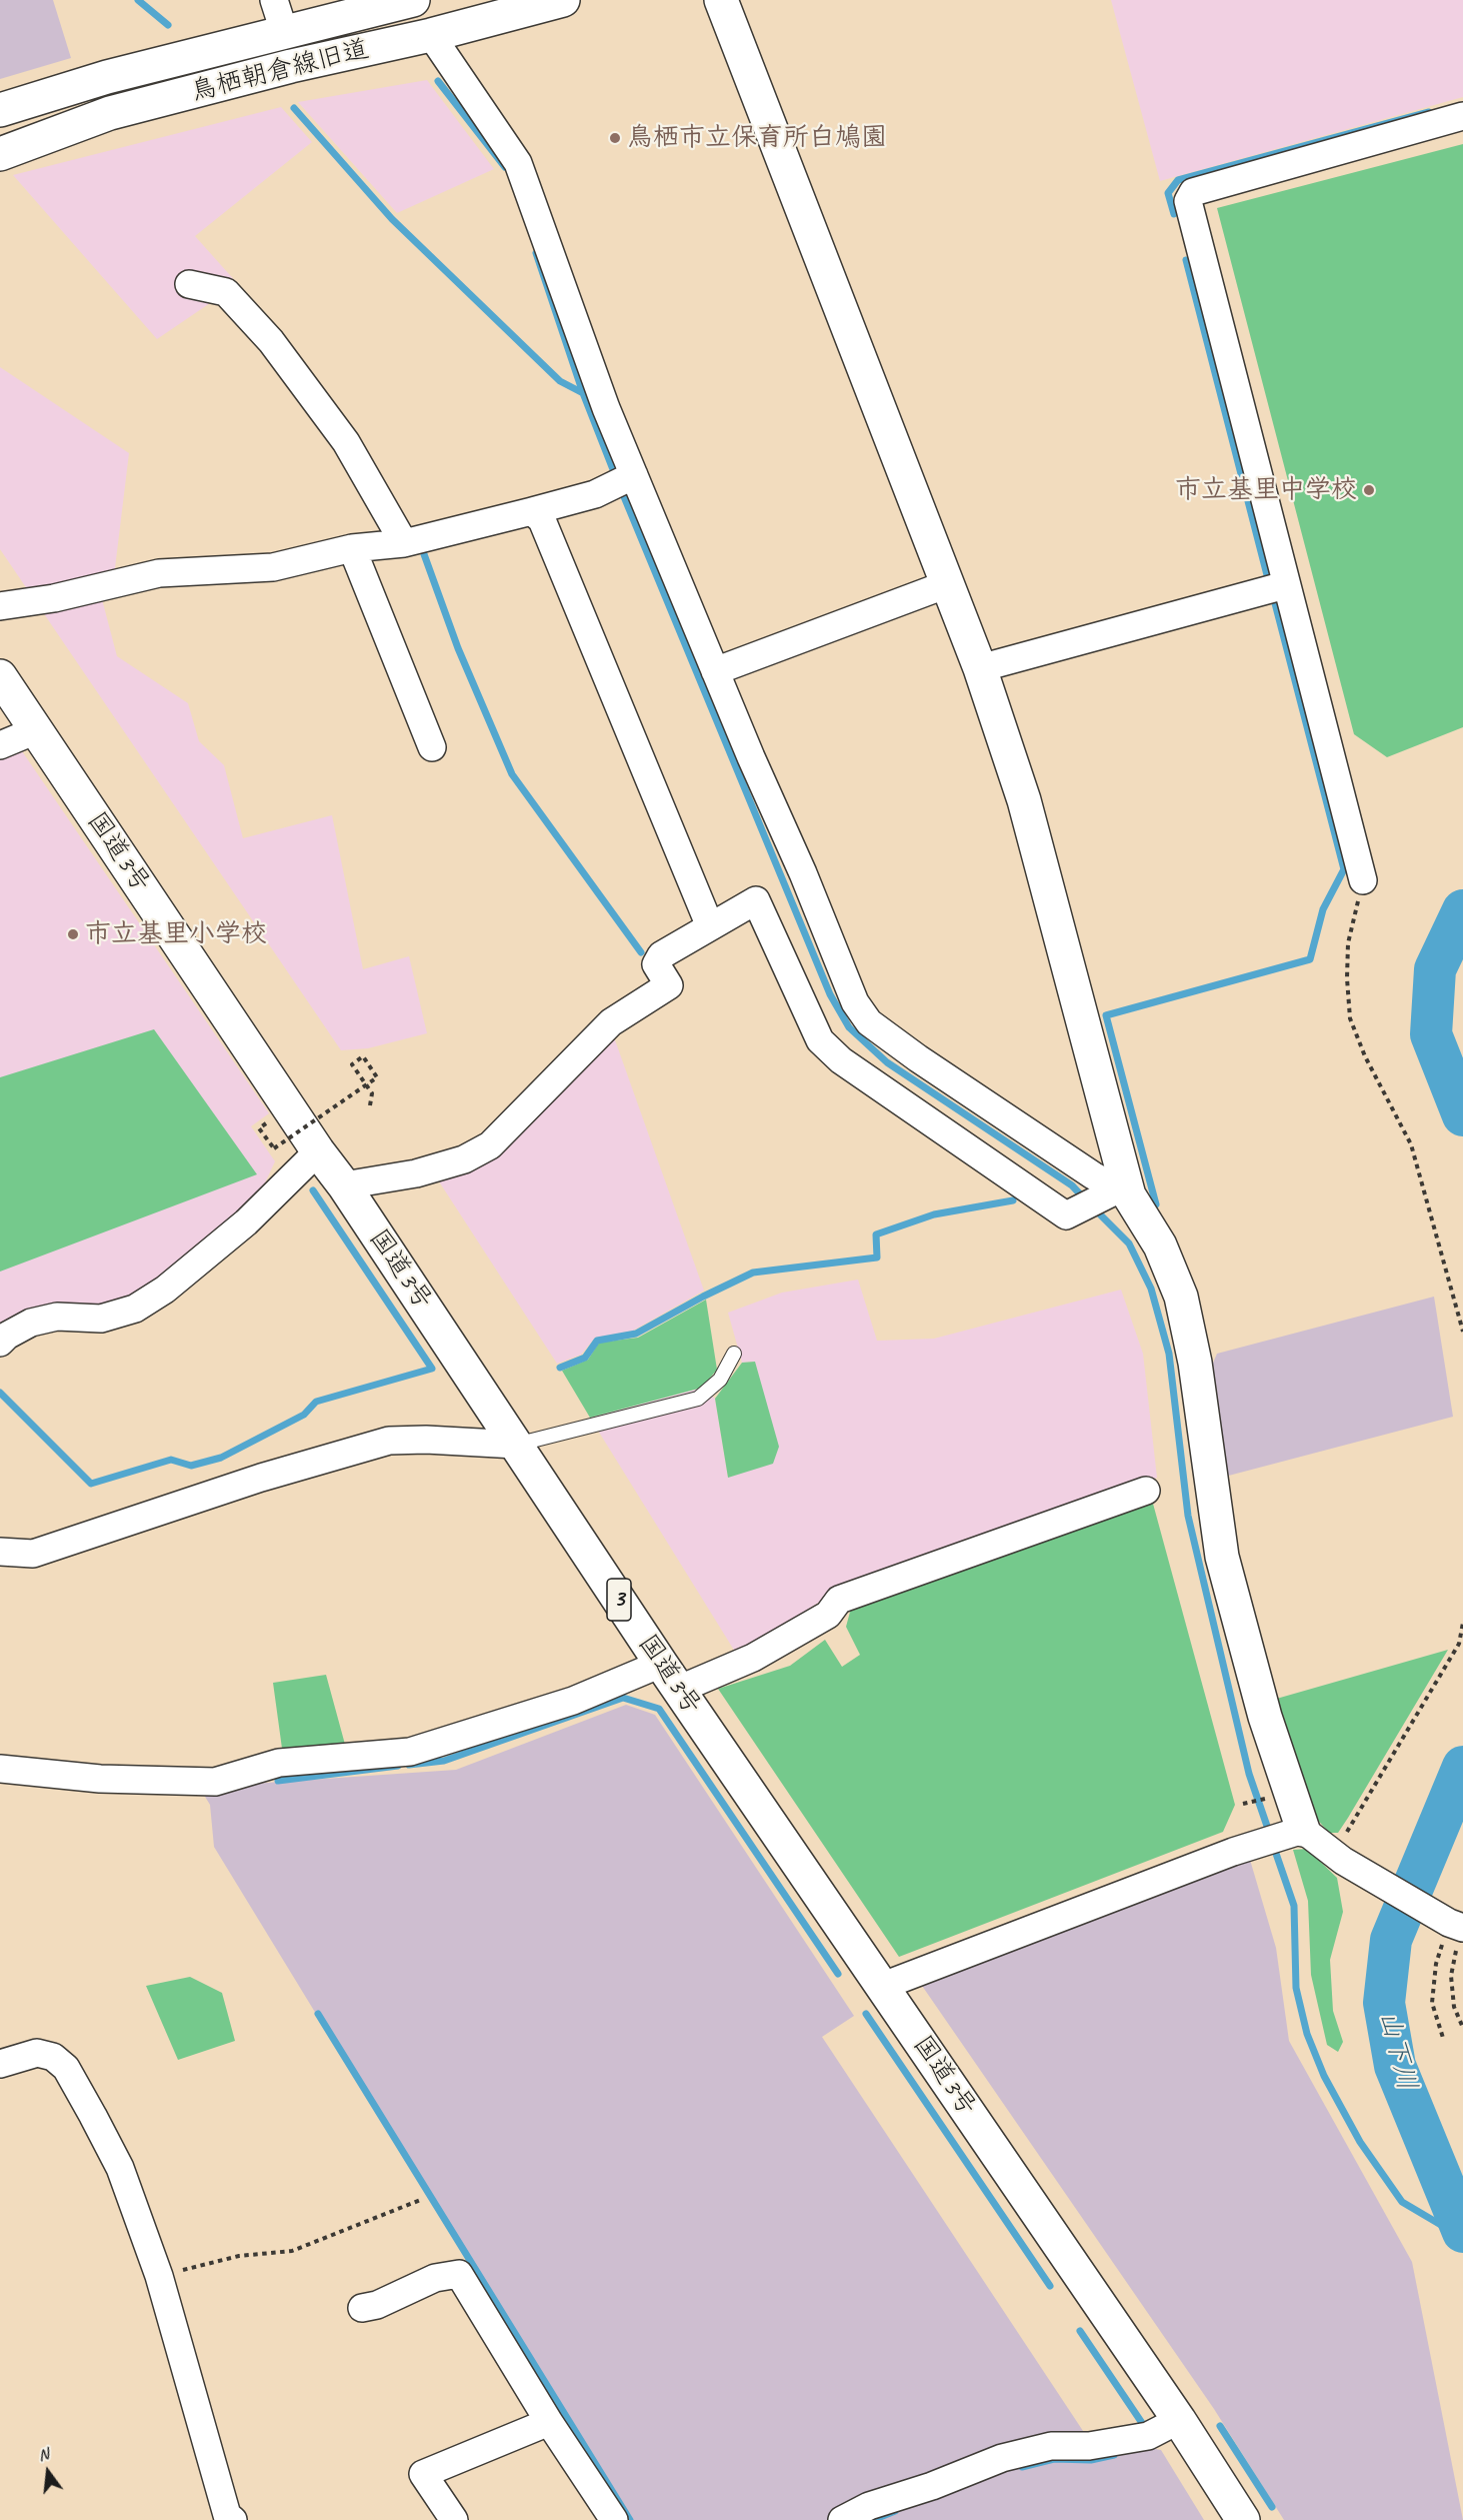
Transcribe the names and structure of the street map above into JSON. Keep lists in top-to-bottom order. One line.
{"streets":{"main road":["鳥栖朝倉線旧道","国道3号","3"]},"water":["山下川"],"places":["鳥栖市立保育所白鳩園","市立基里中学校","市立基里小学校"],"north":"top"}
